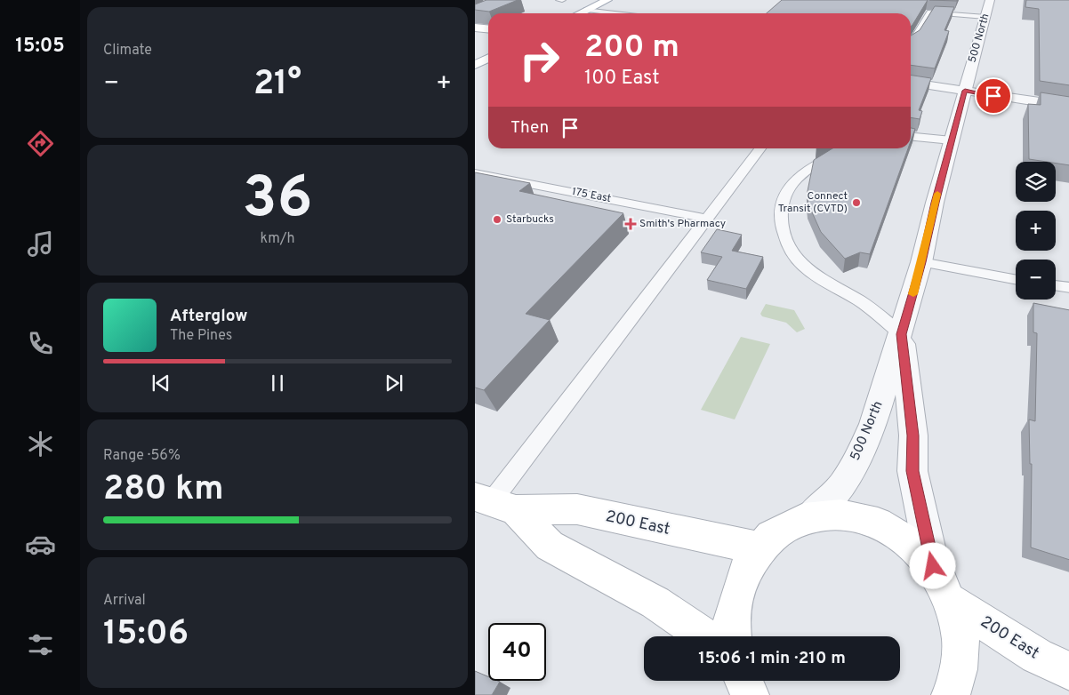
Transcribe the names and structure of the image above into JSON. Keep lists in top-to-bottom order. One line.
{"streets":{"main road":["200 East"],"street":["500 North"],"lane":["175 East"]},"places":{"other":["Connect Transit (CVTD)","Starbucks"],"health":["Smith's Pharmacy"]},"page":{"tabs":"15:05","tile":["Climate",["36","km/h"],["Range · 56%","280 km"],["Arrival","15:06"]],"turn":["200 m","100 East"],"heat":["−","21°","+"],"then":"Then","map_buttons":["+","−"],"song":["Afterglow","The Pines"],"limit":"40","trip":"15:06 · 1 min · 210 m"}}
